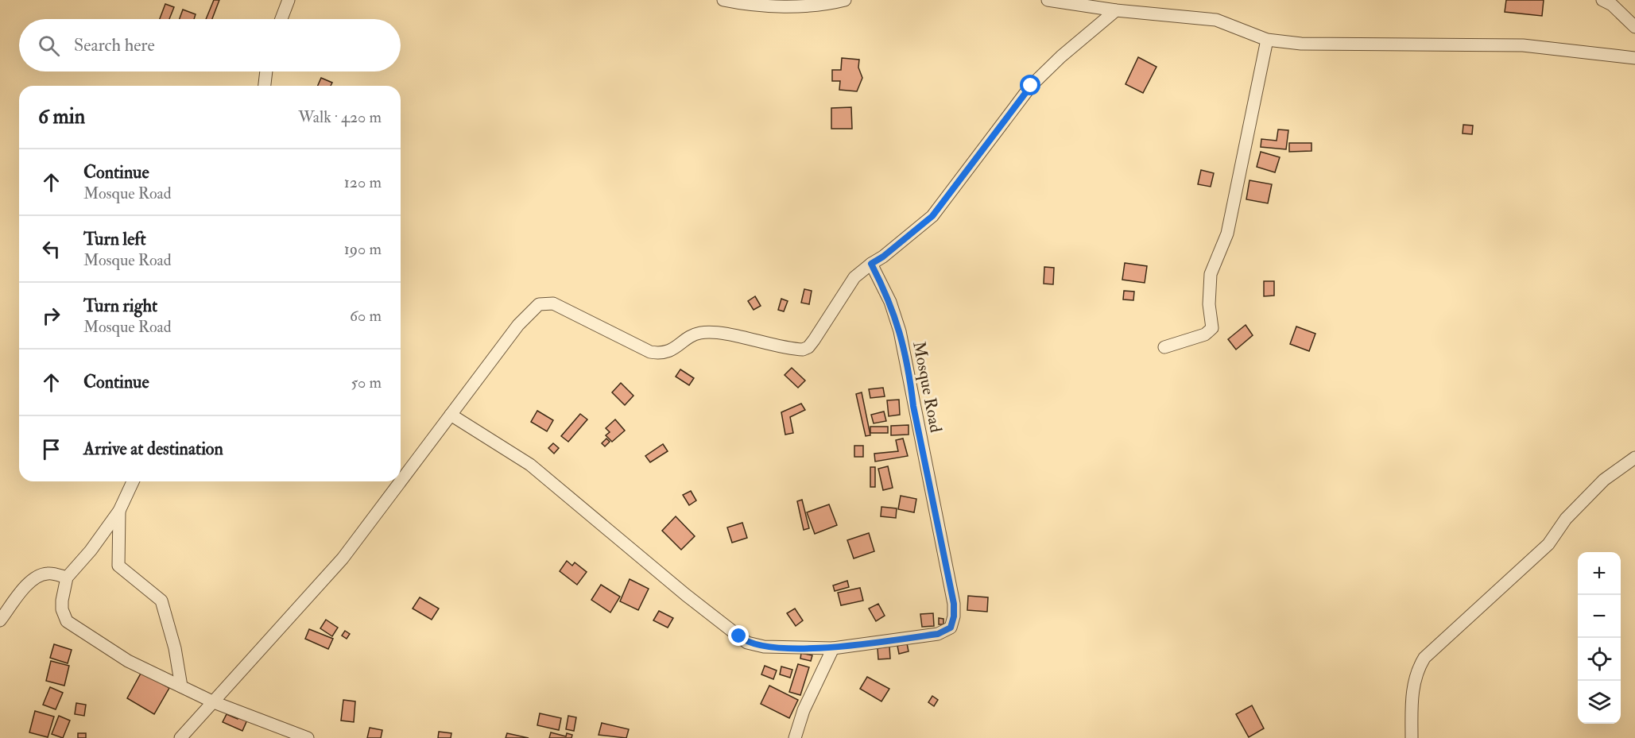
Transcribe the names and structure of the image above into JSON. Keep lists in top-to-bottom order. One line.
{"streets":{"street":["Mosque Road"]},"page":{"search":"Search here","heading":["6 min","Walk · 420 m"],"list":[["Continue","Mosque Road","120 m"],["Turn left","Mosque Road","190 m"],["Turn right","Mosque Road","60 m"],["Continue","50 m"],"Arrive at destination"],"map_buttons":["+","−"]}}
